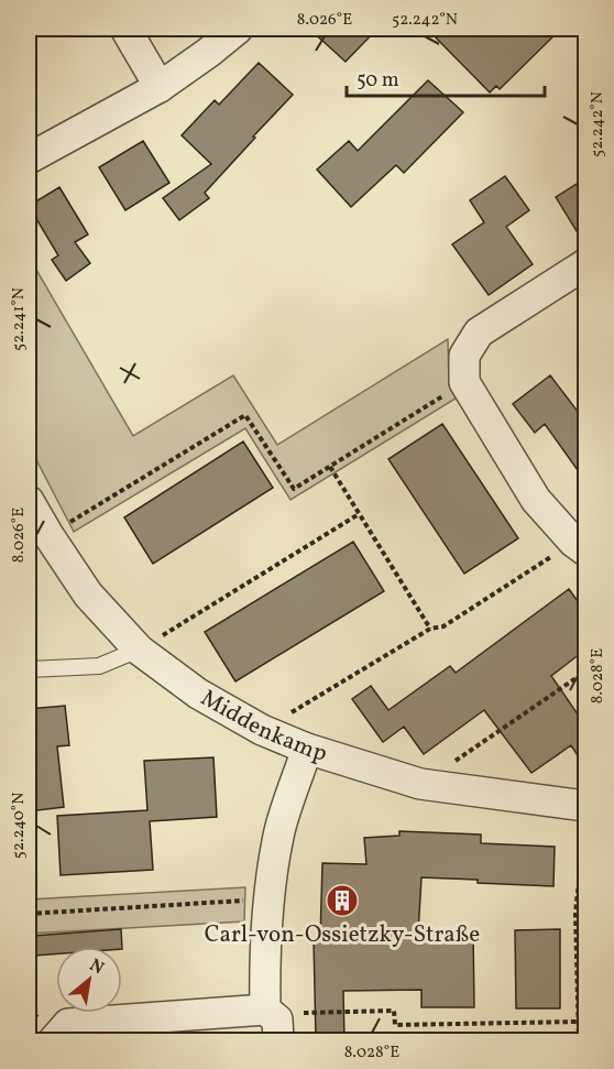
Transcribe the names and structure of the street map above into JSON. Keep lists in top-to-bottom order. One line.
{"streets":{"street":["Middenkamp"]},"places":{"building":["Carl-von-Ossietzky-Straße"]},"scale_bar":"50 m","north":"top right","coordinates":["8.026°E","52.242°N","52.241°N","8.028°E","52.240°N"]}
